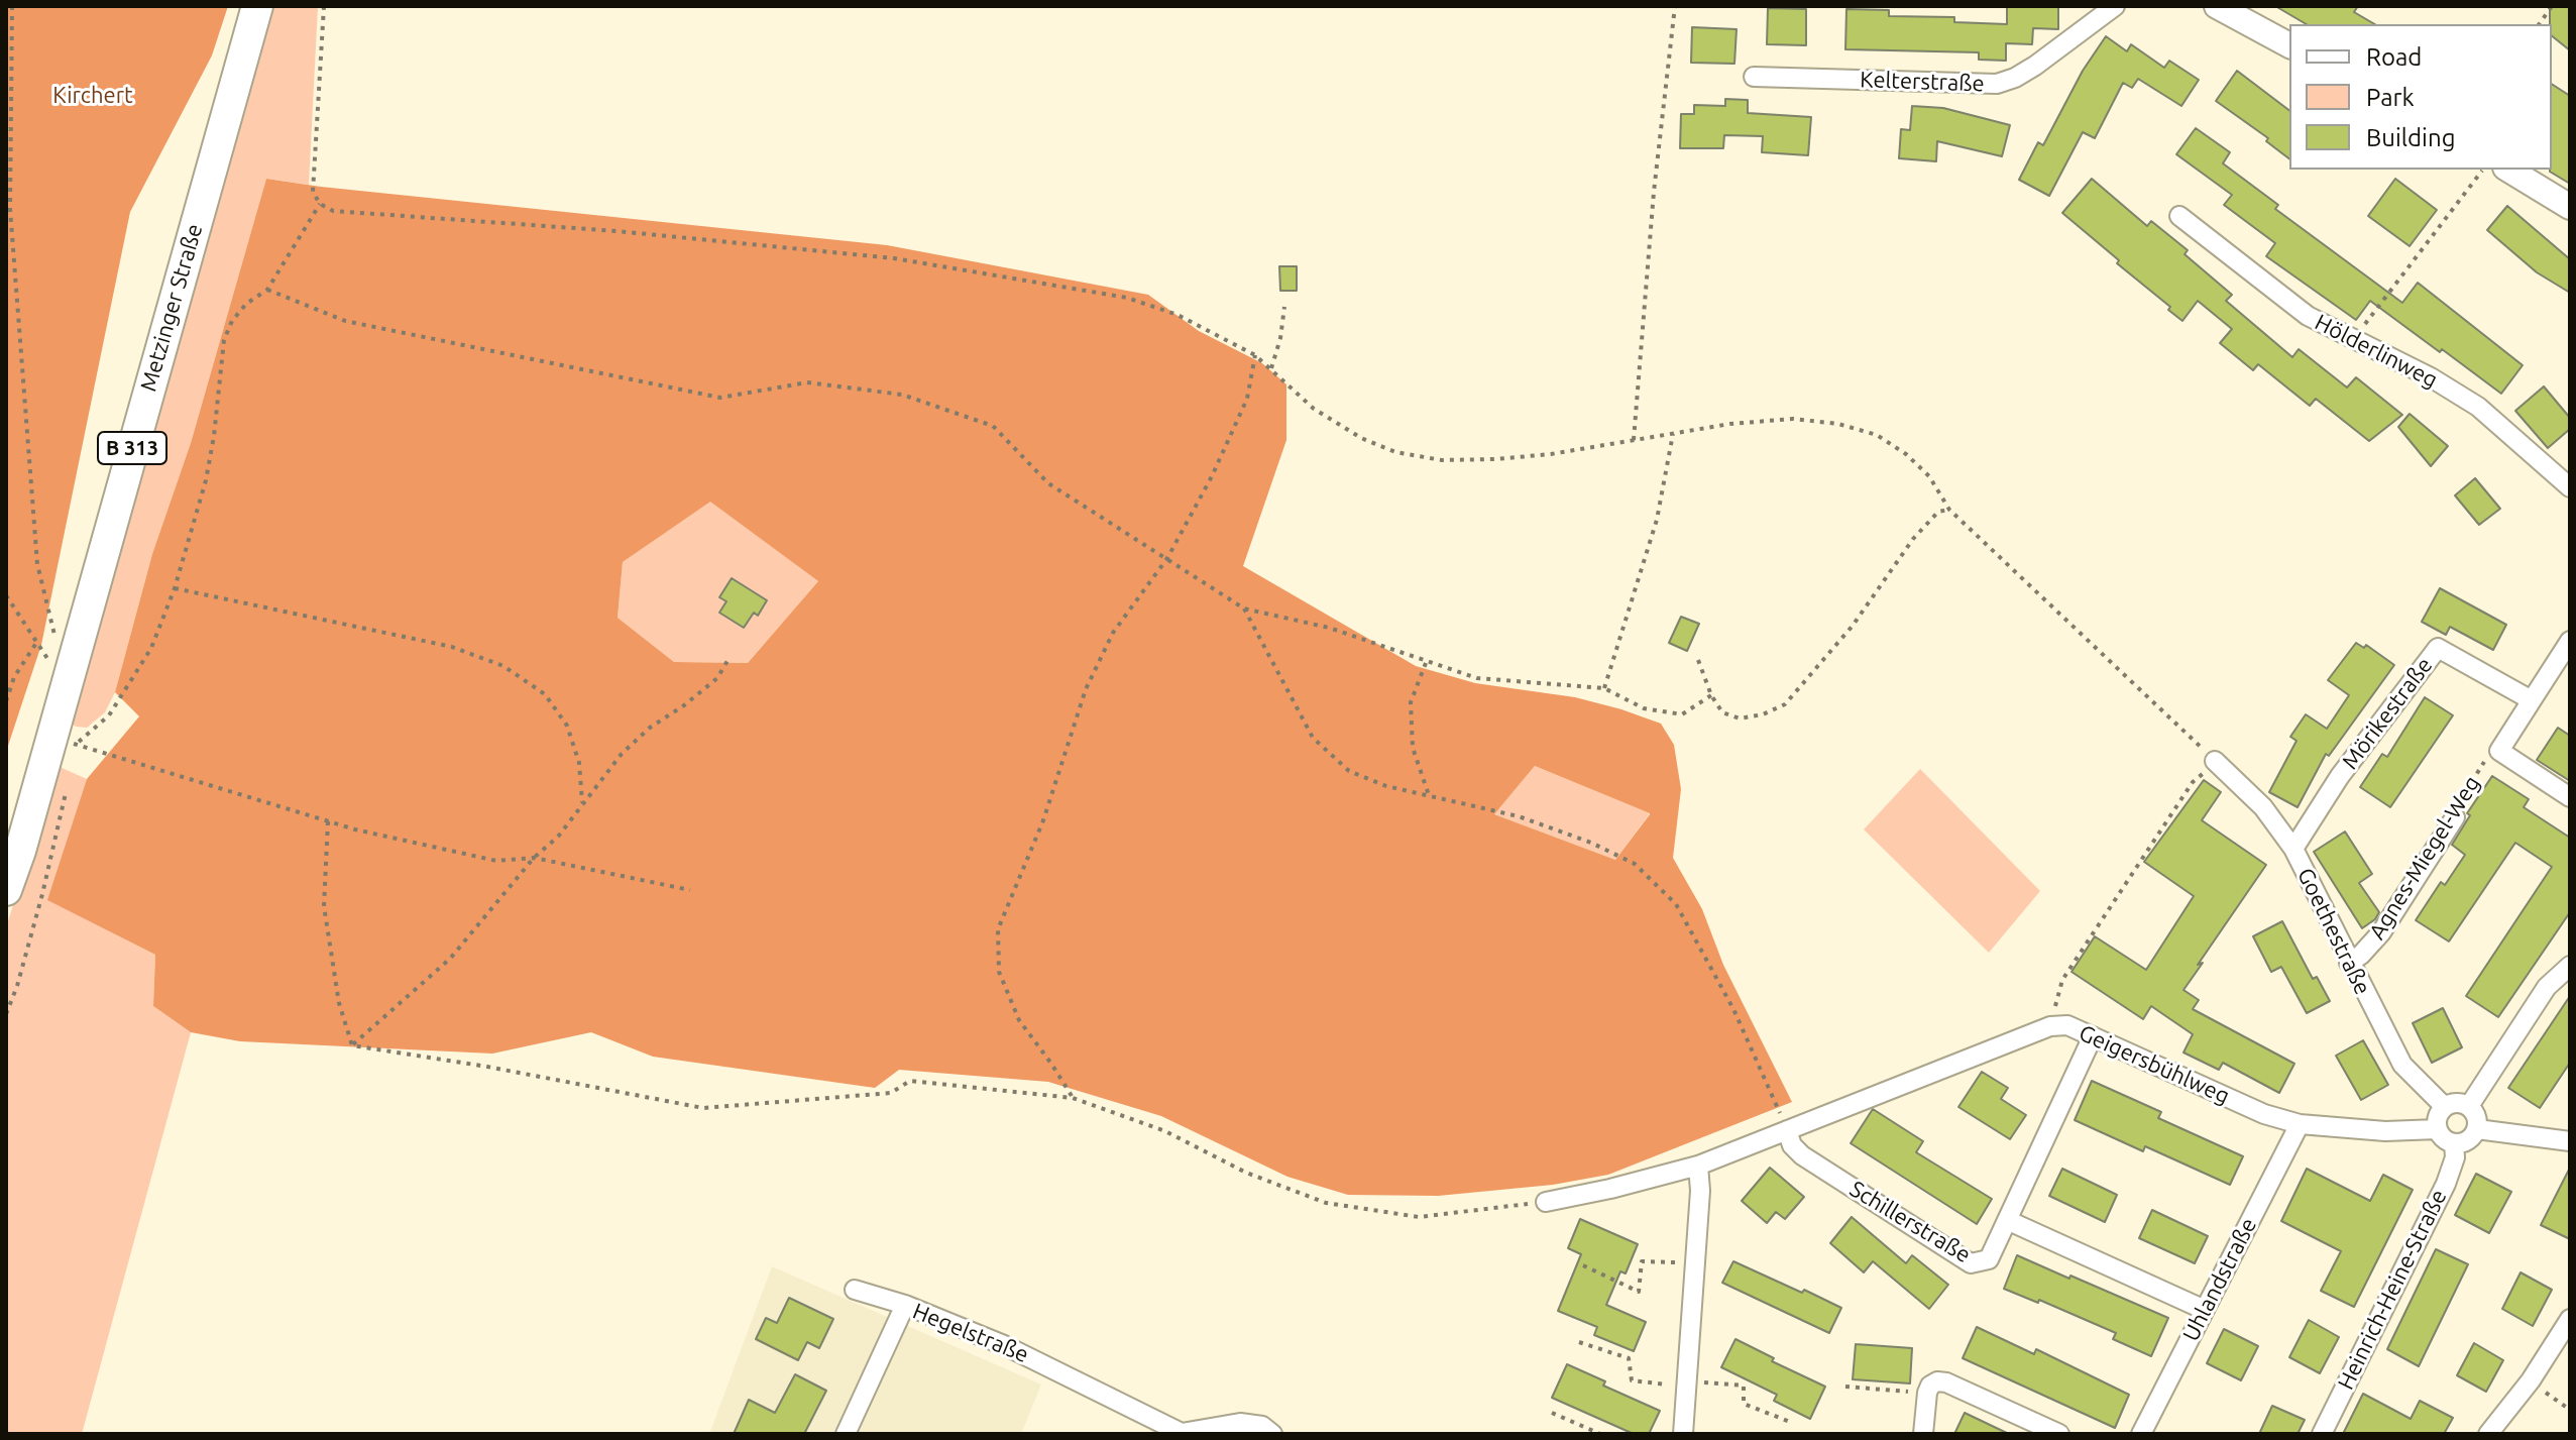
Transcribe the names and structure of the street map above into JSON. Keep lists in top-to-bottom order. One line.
{"streets":{"main road":["Metzinger Straße","B 313"],"street":["Kelterstraße","Hölderlinweg","Mörikestraße","Agnes-Miegel-Weg","Goethestraße","Geigersbühlweg","Schillerstraße","Uhlandstraße","Heinrich-Heine-Straße","Hegelstraße"]},"crossings":[["Mörikestraße","Goethestraße"],["Agnes-Miegel-Weg","Goethestraße"],["Goethestraße","Geigersbühlweg"],["Goethestraße","Heinrich-Heine-Straße"],["Geigersbühlweg","Schillerstraße"],["Geigersbühlweg","Uhlandstraße"],["Geigersbühlweg","Heinrich-Heine-Straße"]],"parks":["Kirchert"],"legend":["Road","Park","Building"]}
